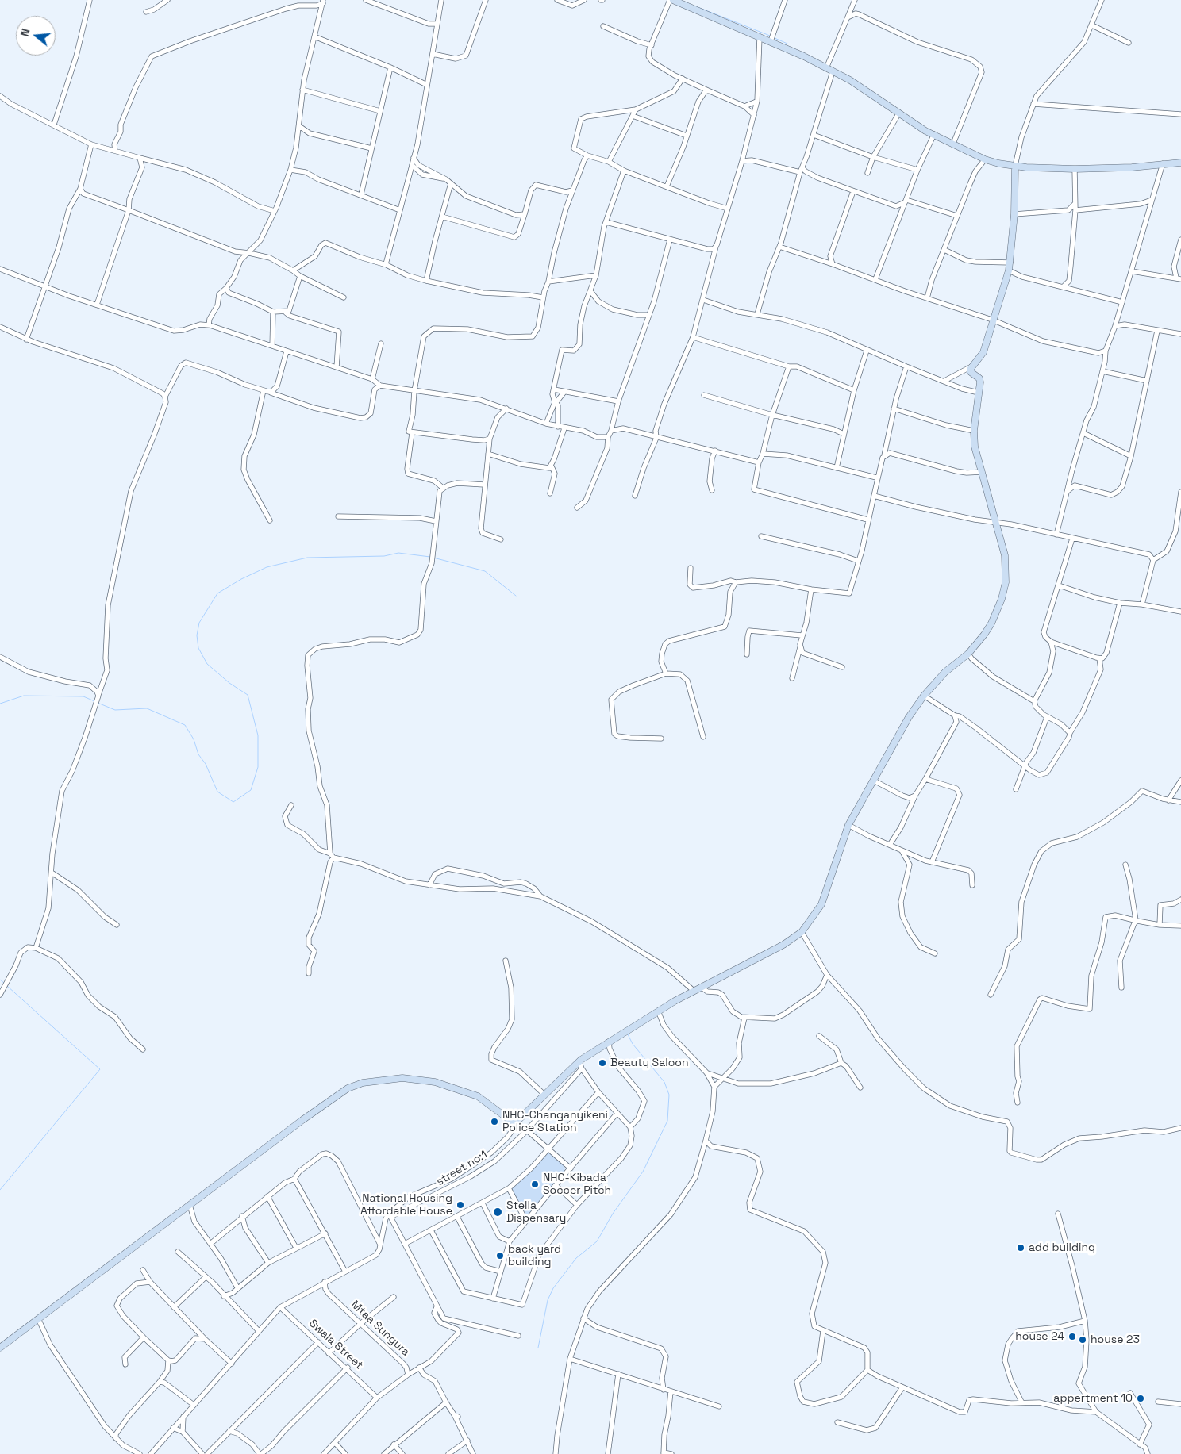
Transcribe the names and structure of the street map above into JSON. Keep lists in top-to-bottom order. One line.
{"streets":{"street":["street no:1","Mtaa Sungura","Swala Street"]},"crossings":[["Mtaa Sungura","Swala Street"]],"places":["Beauty Saloon","NHC-Changanyikeni Police Station","NHC-Kibada Soccer Pitch","National Housing Affordable House","Stella Dispensary","add building","back yard building","house 24","house 23","appertment 10"],"north":"left"}
